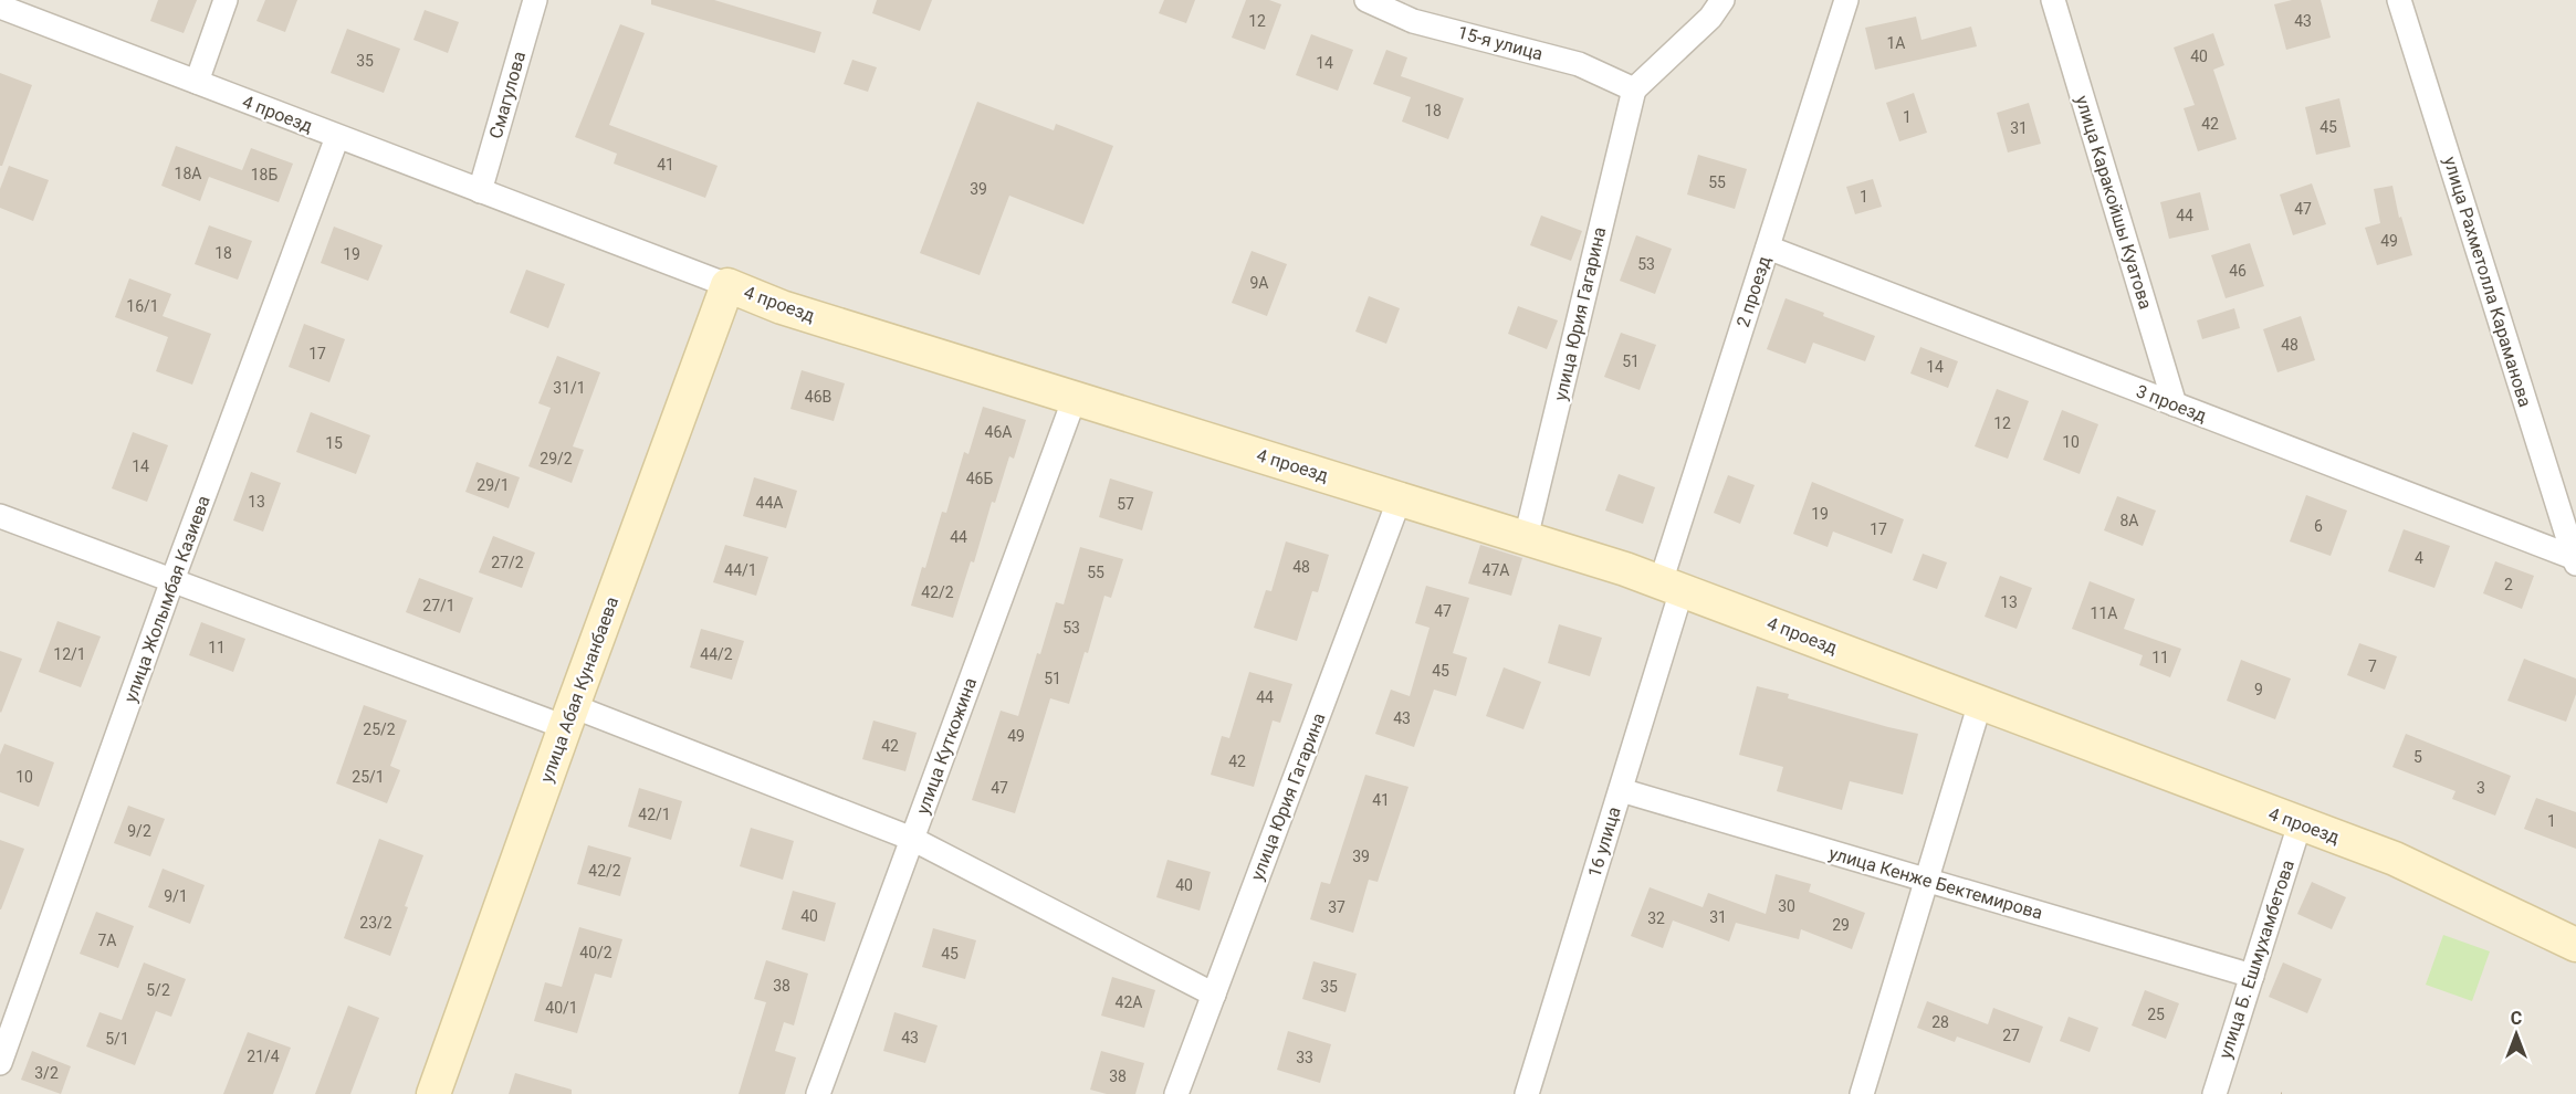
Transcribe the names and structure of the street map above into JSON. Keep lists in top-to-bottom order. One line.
{"streets":{"street":["15-я улица","Смагулова","4 проезд","улица Каракойшы Куатова","улица Рахметолла Караманова","2 проезд","улица Юрия Гагарина","3 проезд","улица Жолымбая Казиева","улица Абая Кунанбаева","улица Куткожина","16 улица","улица Кенже Бектемирова","улица Б. Ешмухамбетова"]},"crossings":[["15-я улица","улица Юрия Гагарина"],["Смагулова","4 проезд"],["4 проезд","2 проезд"],["4 проезд","улица Юрия Гагарина"],["4 проезд","улица Жолымбая Казиева"],["4 проезд","улица Абая Кунанбаева"],["4 проезд","улица Куткожина"],["4 проезд","16 улица"],["4 проезд","улица Б. Ешмухамбетова"],["улица Каракойшы Куатова","3 проезд"],["улица Рахметолла Караманова","3 проезд"],["2 проезд","3 проезд"],["2 проезд","16 улица"],["16 улица","улица Кенже Бектемирова"],["улица Кенже Бектемирова","улица Б. Ешмухамбетова"]],"house_numbers":["12","43","1А","40","35","14","18","1","42","45","31","41","18А","18Б","55","39","1","47","44","49","18","19","53","46","9А","16/1","48","17","51","14","31/1","46В","12","46А","10","15","29/2","14","46Б","29/1","13","44А","57","19","8А","6","17","44","4","27/2","48","44/1","47А","55","2","42/2","13","27/1","47","11А","53","11","12/1","44/2","11","7","45","51","9","44","43","25/2","49","42","5","42","10","25/1","47","3","41","42/1","1","9/2","39","42/2","40","9/1","30","37","40","31","32","23/2","29","7А","40/2","45","38","35","5/2","42А","40/1","25","28","27","43","5/1","21/4","33","3/2","38"],"north":"top"}
